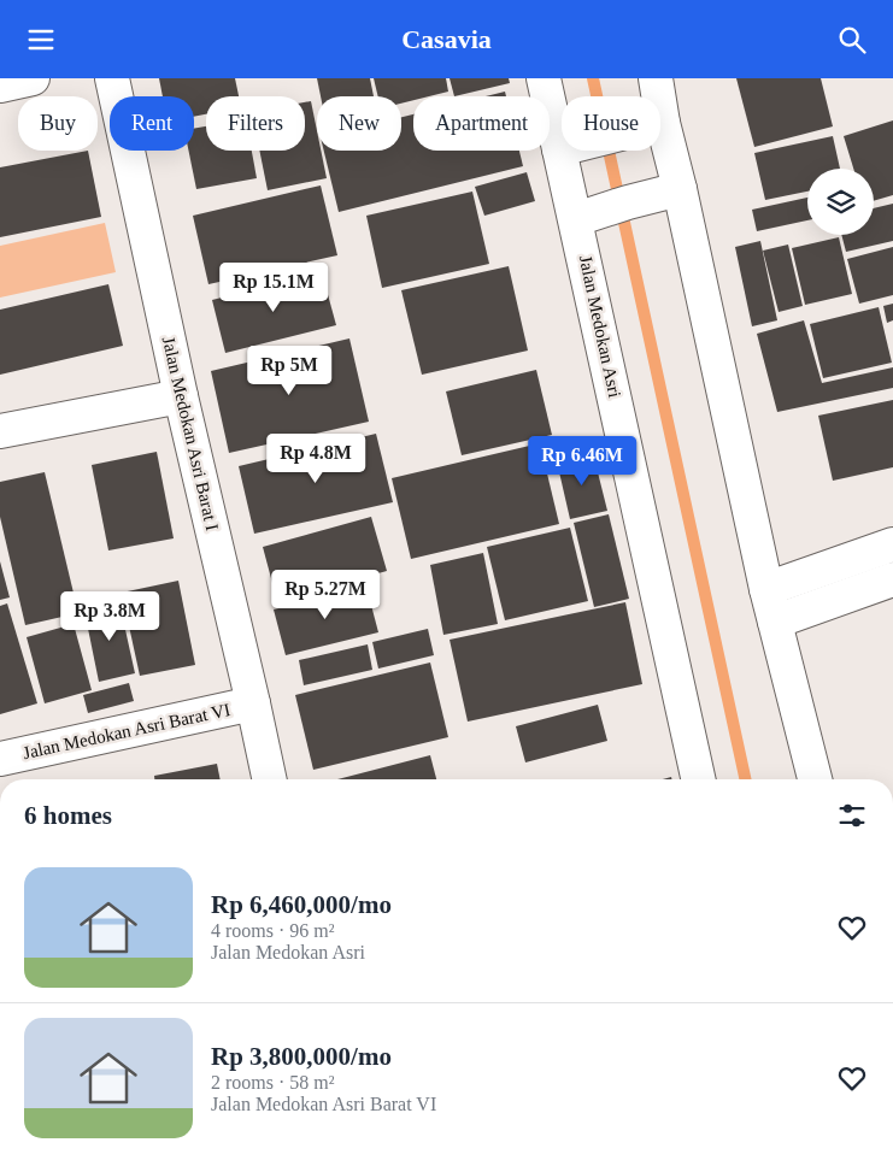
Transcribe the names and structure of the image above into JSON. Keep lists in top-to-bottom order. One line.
{"streets":{"street":["Jalan Medokan Asri","Jalan Medokan Asri Barat I","Jalan Medokan Asri Barat VI"]},"crossings":[["Jalan Medokan Asri Barat I","Jalan Medokan Asri Barat VI"]],"page":{"header":"Casavia","chip":["Buy","Rent","Filters","New","Apartment","House"],"price":["Rp 15.1M","Rp 5M","Rp 4.8M","Rp 6.46M","Rp 5.27M","Rp 3.8M"],"heading":"6 homes","list":[{"name":"Rp 6,460,000/mo","note":"4 rooms · 96 m² · Jalan Medokan Asri"},{"name":"Rp 3,800,000/mo","note":"2 rooms · 58 m² · Jalan Medokan Asri Barat VI"}]}}
